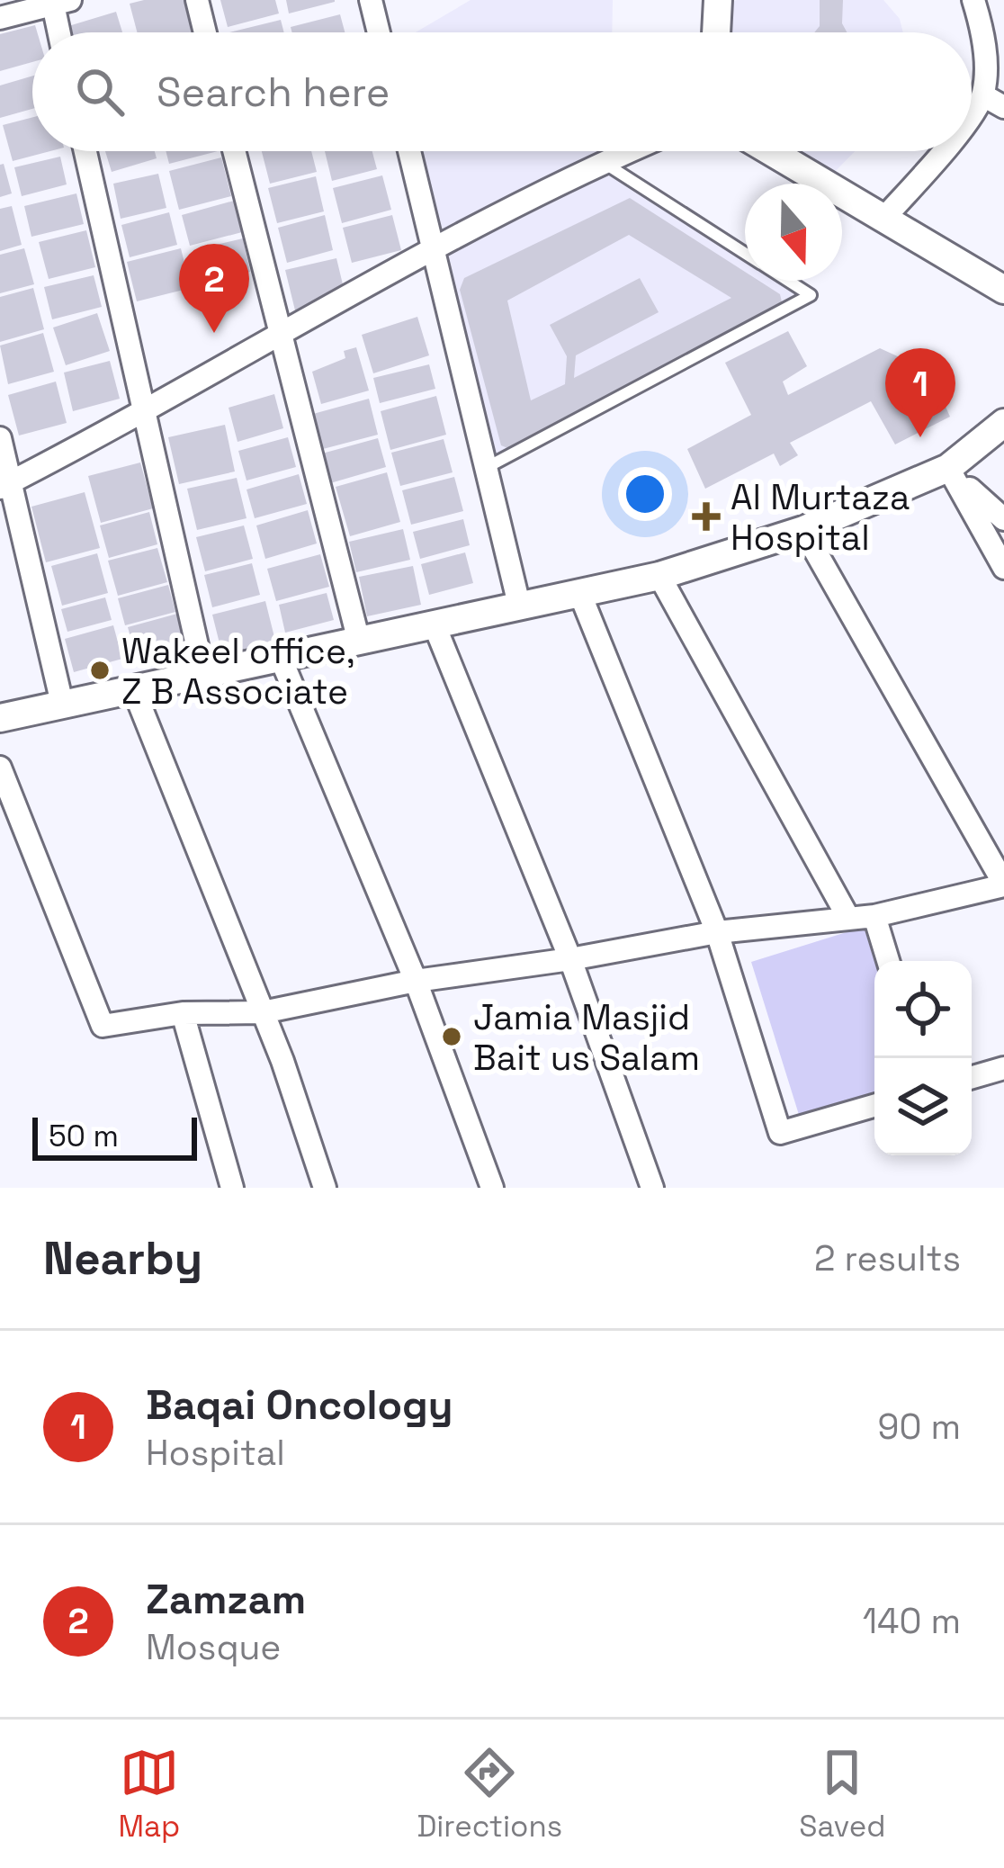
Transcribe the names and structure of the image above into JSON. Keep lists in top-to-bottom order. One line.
{"places":{"health":["Al Murtaza Hospital"],"other":["Wakeel office, Z B Associate","Jamia Masjid Bait us Salam"]},"scale_bar":"50 m","north":"bottom","page":{"search":"Search here","pins":["2","1"],"scale":"50 m","heading":["Nearby","2 results"],"list":[{"mark":"1","name":"Baqai Oncology","note":"Hospital","value":"90 m"},{"mark":"2","name":"Zamzam","note":"Mosque","value":"140 m"}],"nav":["Map","Directions","Saved"]}}
